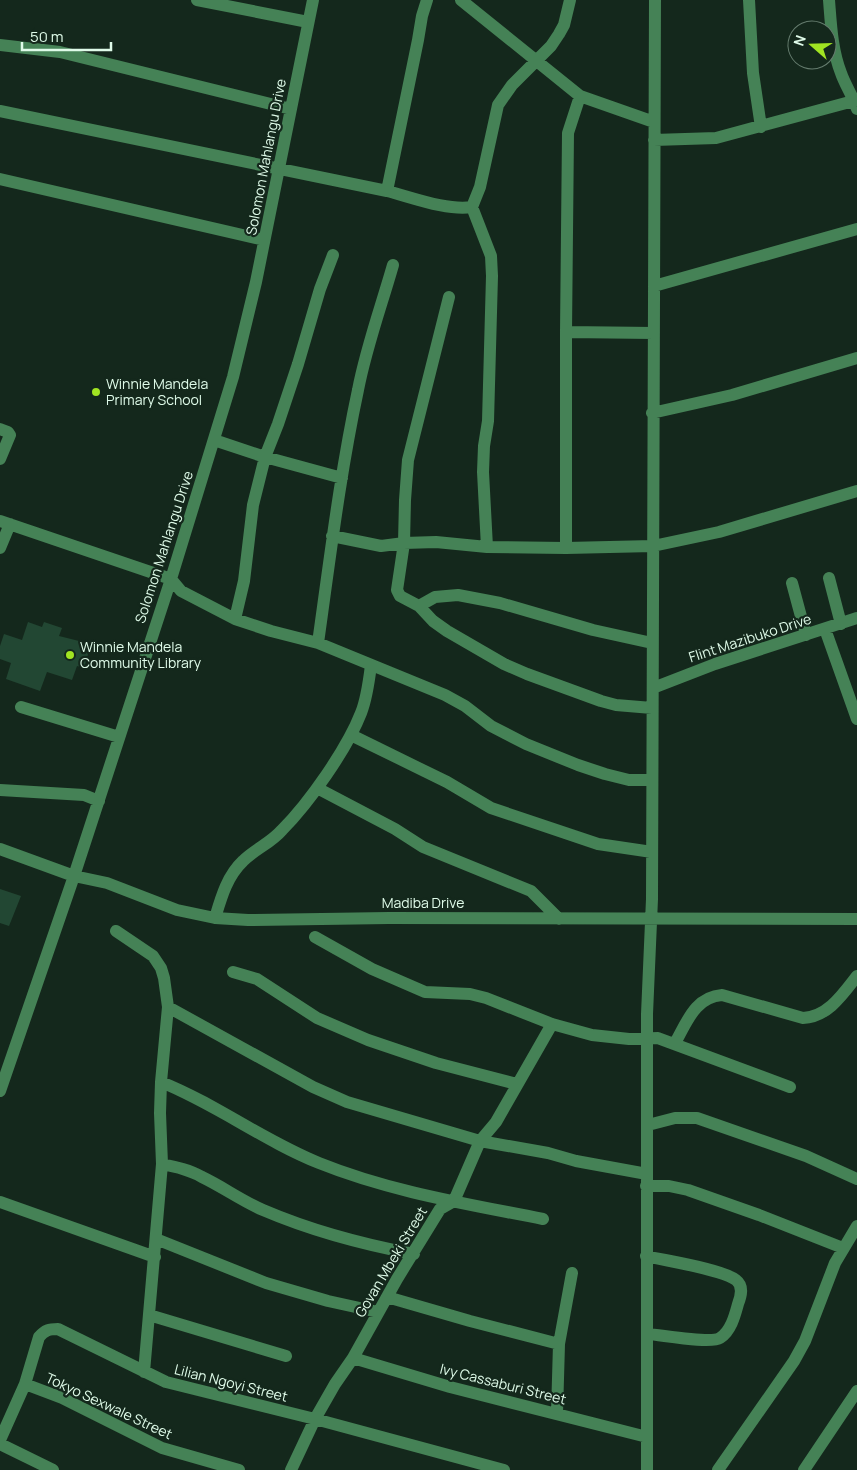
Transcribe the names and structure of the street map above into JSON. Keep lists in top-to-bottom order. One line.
{"streets":{"street":["Solomon Mahlangu Drive","Flint Mazibuko Drive","Madiba Drive","Govan Mbeki Street","Lilian Ngoyi Street","Ivy Cassaburi Street","Tokyo Sexwale Street"]},"crossings":[["Solomon Mahlangu Drive","Madiba Drive"],["Govan Mbeki Street","Lilian Ngoyi Street"],["Govan Mbeki Street","Ivy Cassaburi Street"],["Lilian Ngoyi Street","Tokyo Sexwale Street"]],"places":["Winnie Mandela Primary School","Winnie Mandela Community Library"],"scale_bar":"50 m","north":"left"}
